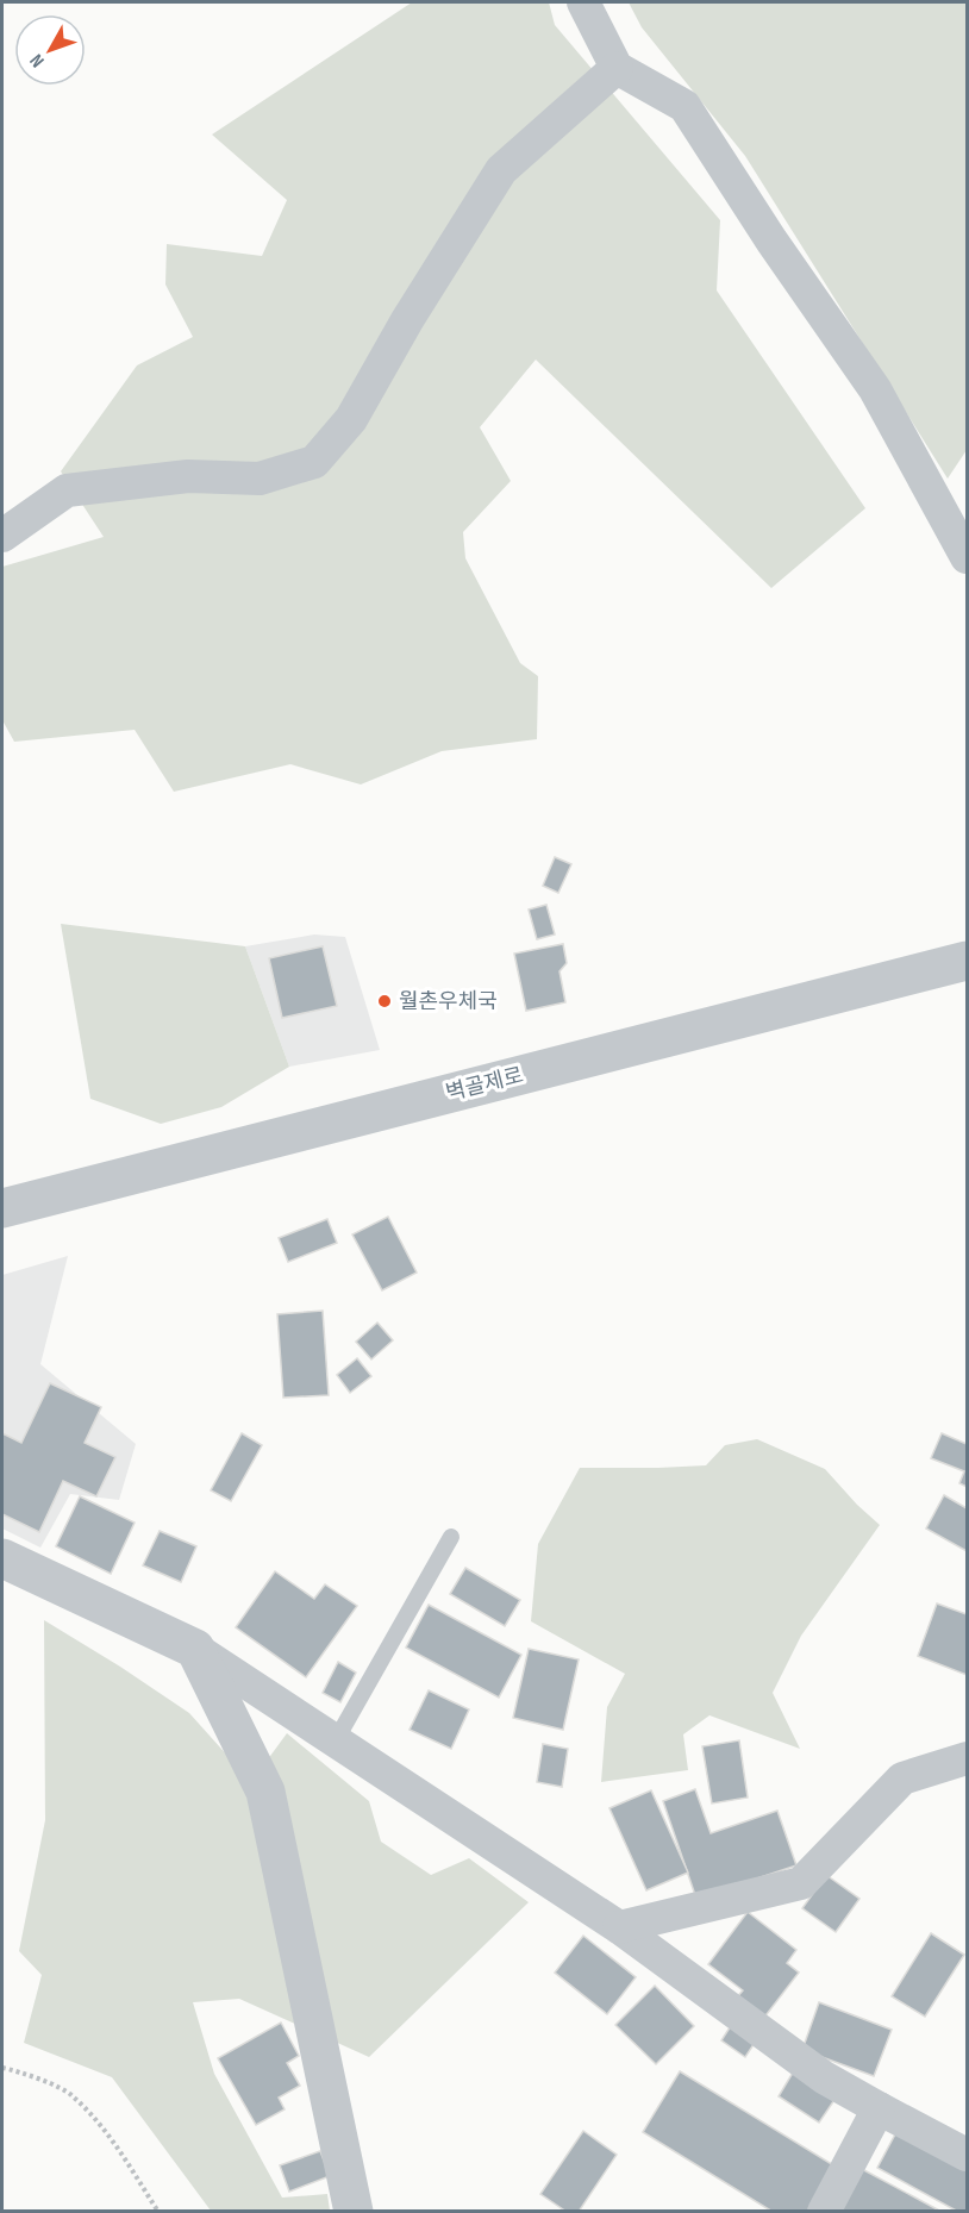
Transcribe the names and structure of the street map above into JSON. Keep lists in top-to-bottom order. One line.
{"streets":{"street":["벽골제로"]},"places":["월촌우체국"],"north":"bottom left"}
